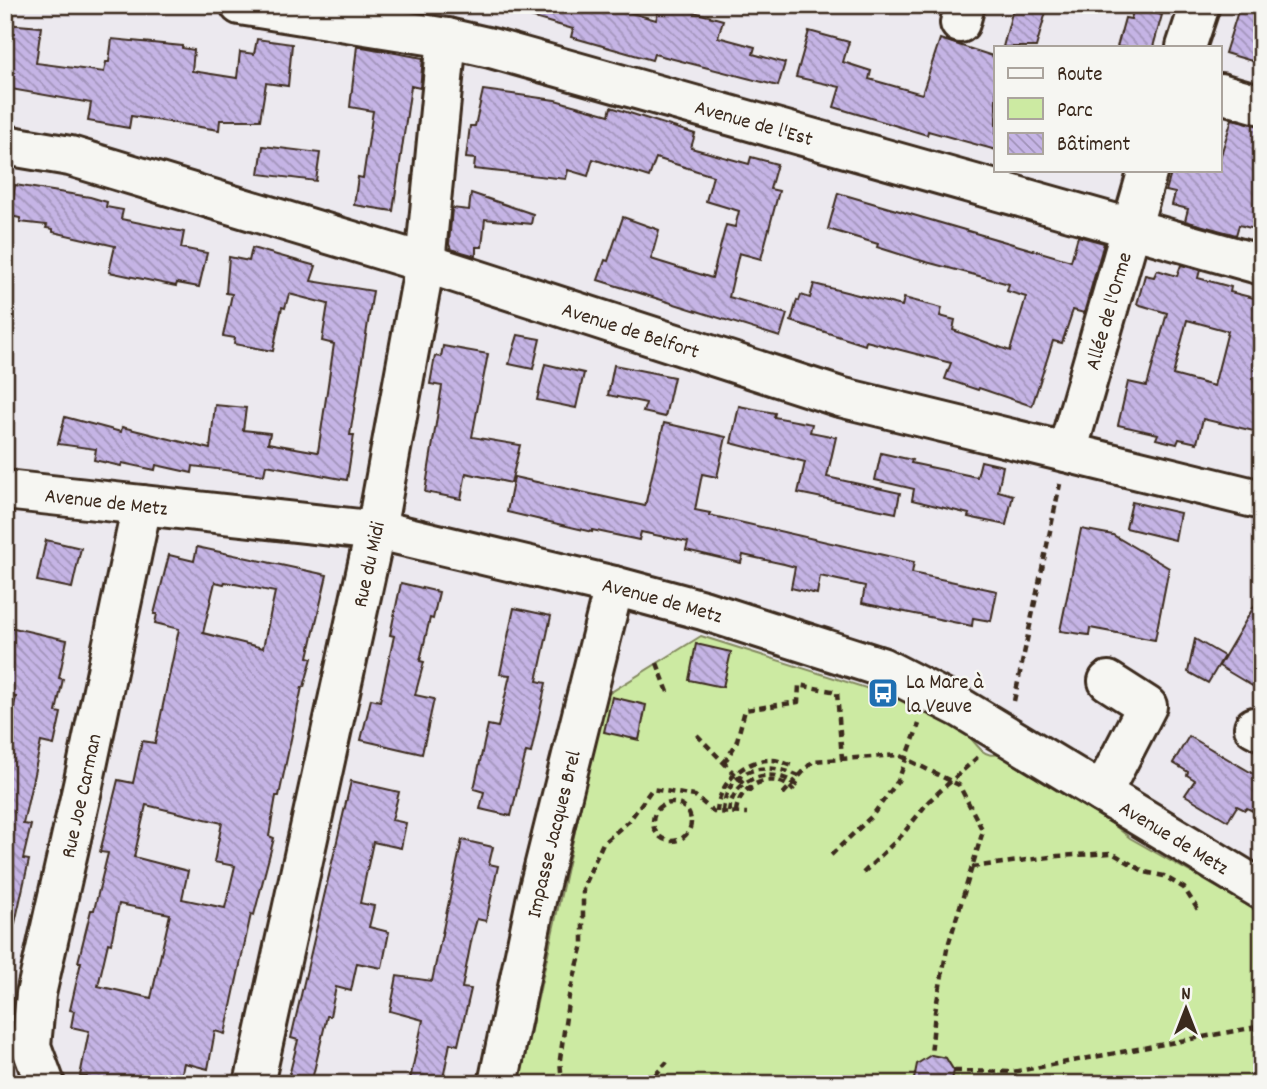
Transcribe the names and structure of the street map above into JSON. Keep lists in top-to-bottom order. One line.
{"streets":{"street":["Avenue de l'Est","Allée de l'Orme","Avenue de Belfort","Avenue de Metz","Rue du Midi","Rue Joe Carman","Impasse Jacques Brel"]},"crossings":[["Avenue de l'Est","Allée de l'Orme"],["Avenue de l'Est","Rue du Midi"],["Allée de l'Orme","Avenue de Belfort"],["Avenue de Belfort","Rue du Midi"],["Avenue de Metz","Rue du Midi"],["Avenue de Metz","Rue Joe Carman"],["Avenue de Metz","Impasse Jacques Brel"]],"places":{"bus stop":["La Mare à la Veuve"]},"legend":["Route","Parc","Bâtiment"],"north":"top"}
